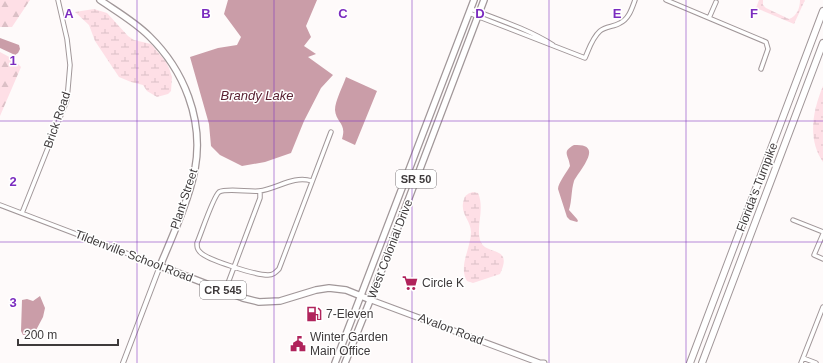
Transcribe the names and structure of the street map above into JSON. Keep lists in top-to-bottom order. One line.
{"streets":{"highway":["Florida's Turnpike"],"main road":["SR 50","Plant Street","West Colonial Drive","Tildenville School Road","CR 545","Avalon Road"],"street":["Brick Road"]},"crossings":[["Brick Road","Tildenville School Road"],["Plant Street","Tildenville School Road"],["West Colonial Drive","Tildenville School Road"],["West Colonial Drive","Avalon Road"],["Tildenville School Road","Avalon Road"]],"water":["Brandy Lake"],"places":{"supermarket":["Circle K"],"fuel station":["7-Eleven"],"public building":["Winter Garden Main Office"]},"scale_bar":"200 m","grid":{"columns":["A","B","C","D","E","F"],"rows":["1","2","3"]}}
